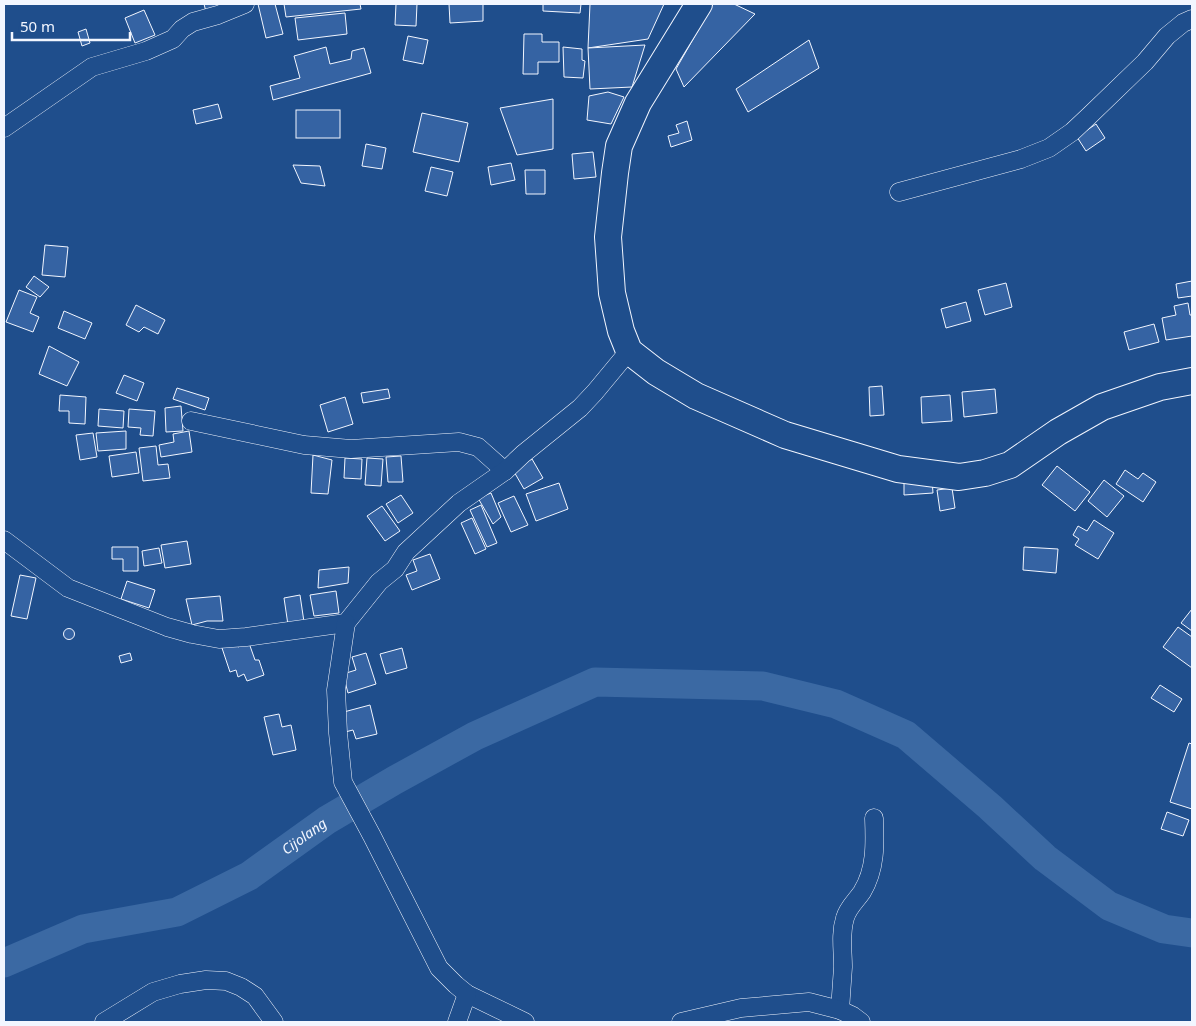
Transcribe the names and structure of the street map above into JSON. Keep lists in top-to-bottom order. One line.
{"water":["Cijolang"],"scale_bar":"50 m"}
